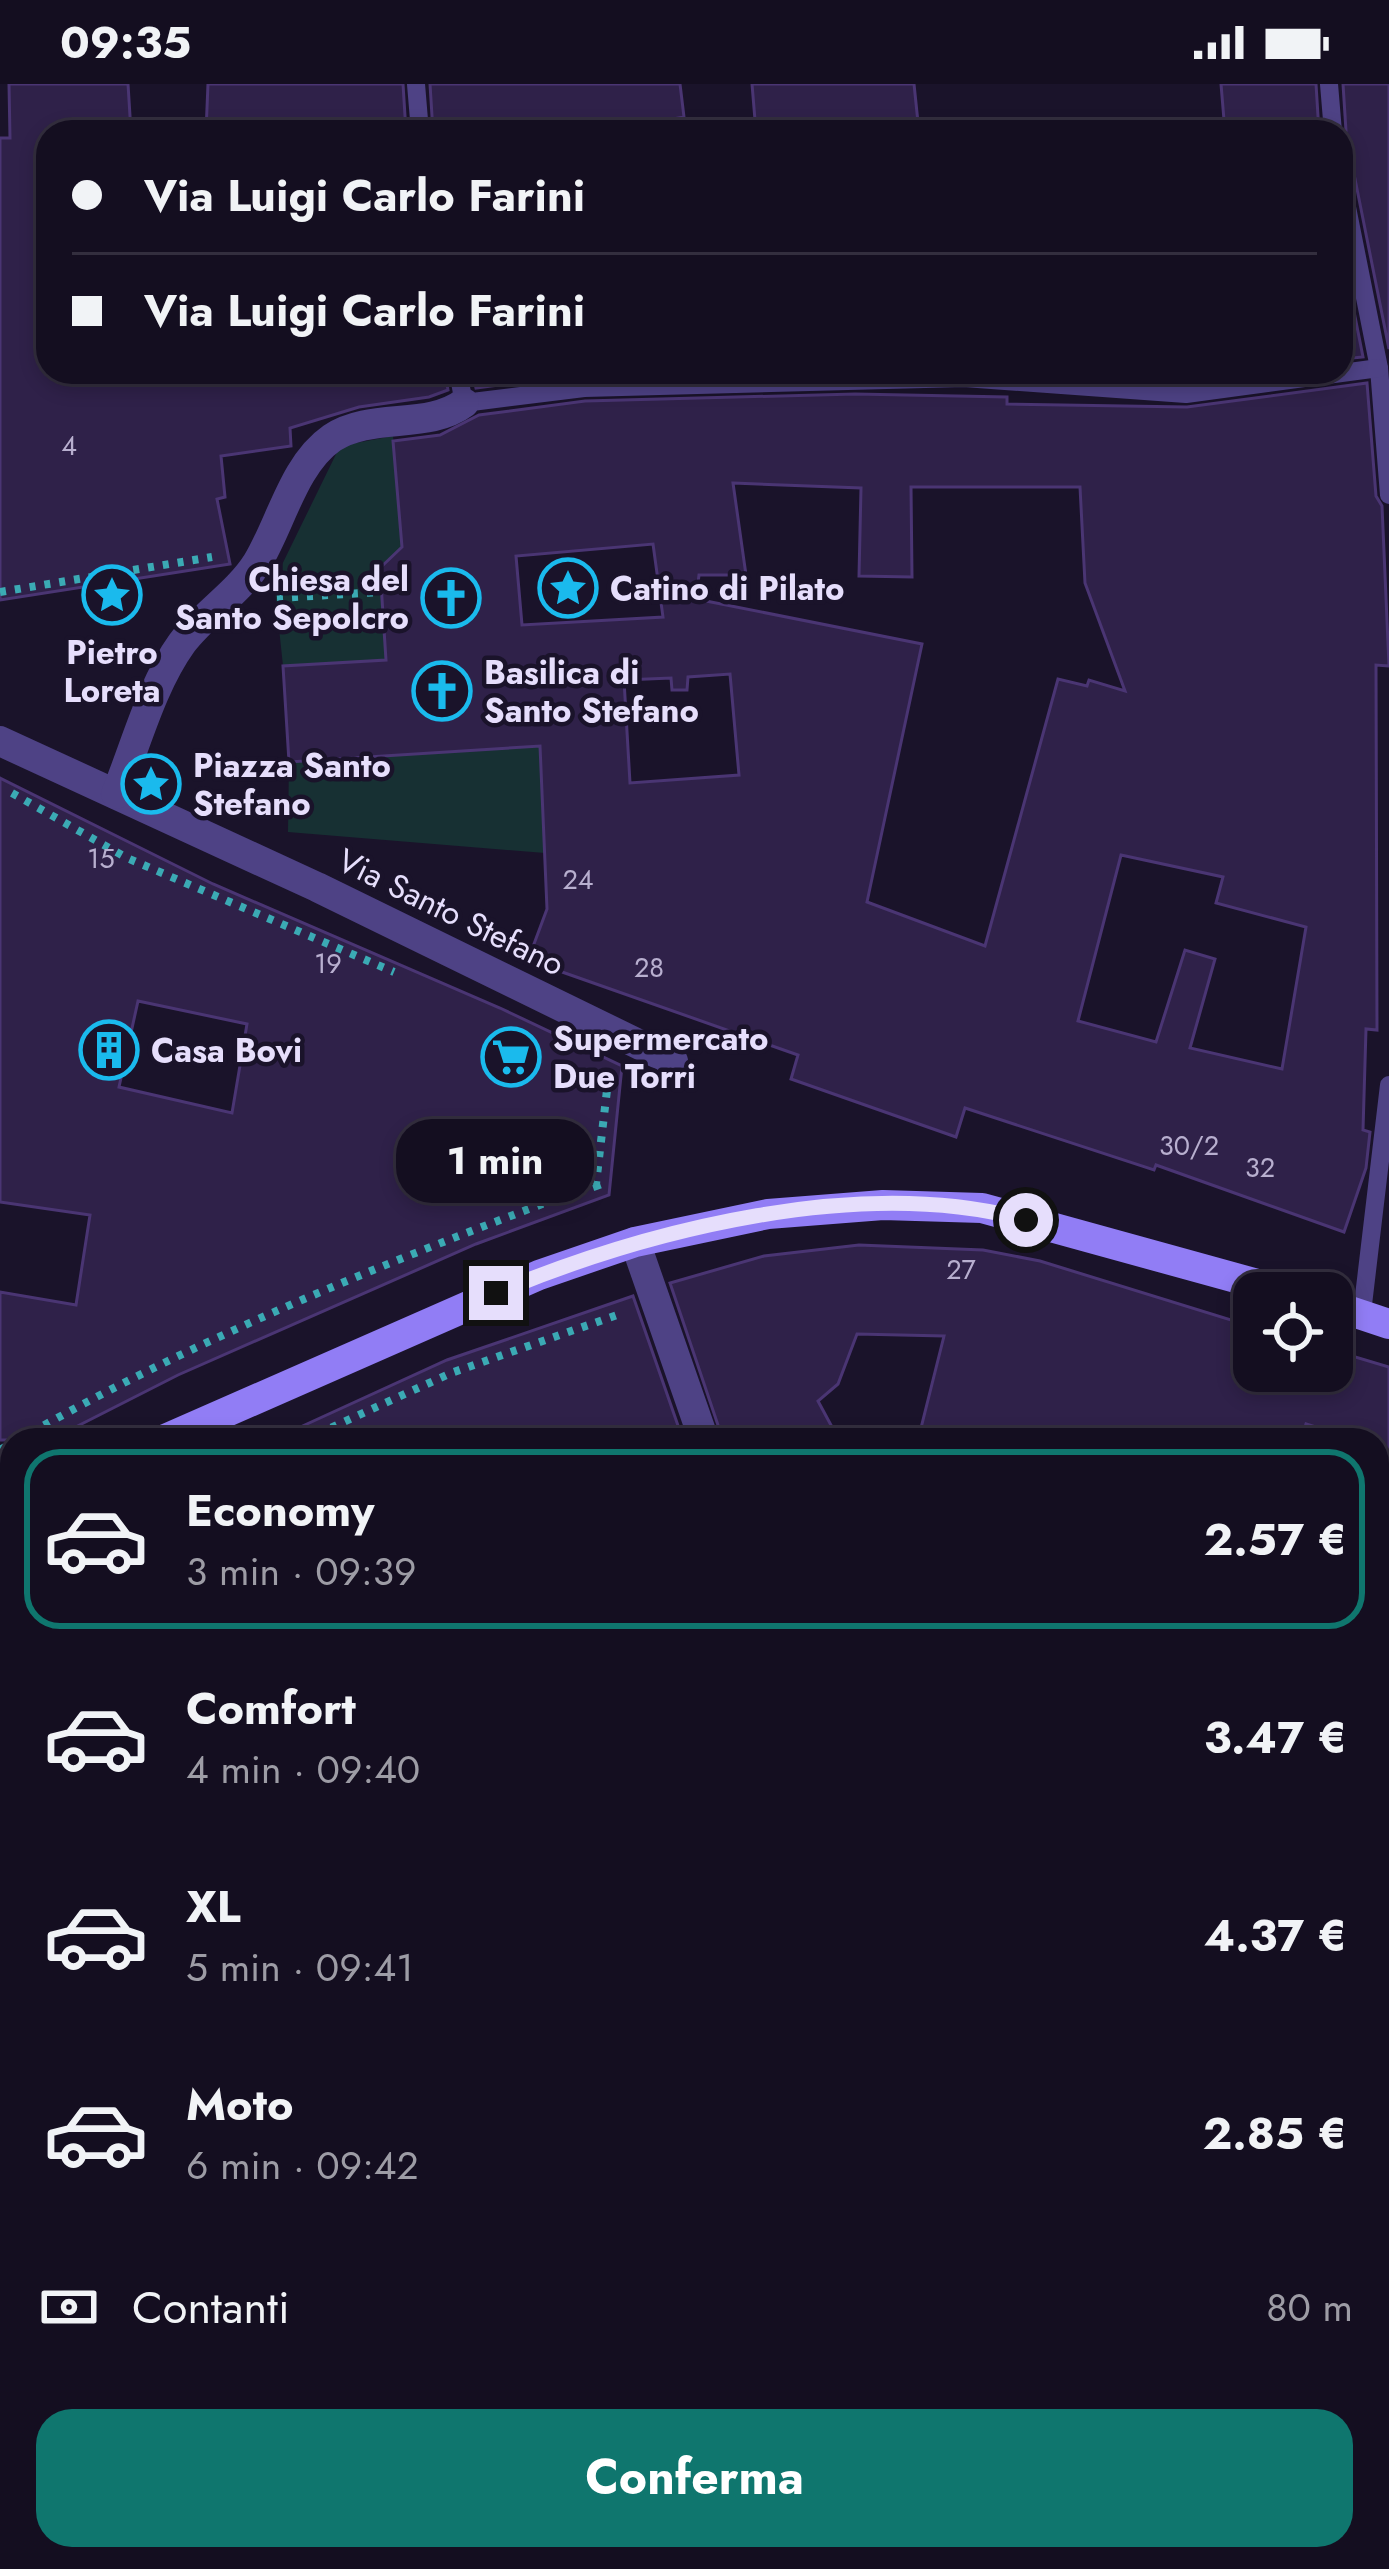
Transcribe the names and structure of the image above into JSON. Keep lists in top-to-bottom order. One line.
{"streets":{"street":["Via Santo Stefano"]},"places":{"place":["Catino di Pilato","Pietro Loreta","Piazza Santo Stefano"],"church":["Chiesa del Santo Sepolcro","Basilica di Santo Stefano"],"building":["Casa Bovi"],"supermarket":["Supermercato Due Torri"]},"house_numbers":["4","15","24","19","28","30/2","32","27"],"page":{"status":"09:35","banner":["Via Luigi Carlo Farini","Via Luigi Carlo Farini"],"bubble":"1 min","list":[{"name":"Economy","note":"3 min · 09:39","value":"2.57 €"},{"name":"Comfort","note":"4 min · 09:40","value":"3.47 €"},{"name":"XL","note":"5 min · 09:41","value":"4.37 €"},{"name":"Moto","note":"6 min · 09:42","value":"2.85 €"}],"pay":["Contanti","80 m"],"buttons":"Conferma"}}
